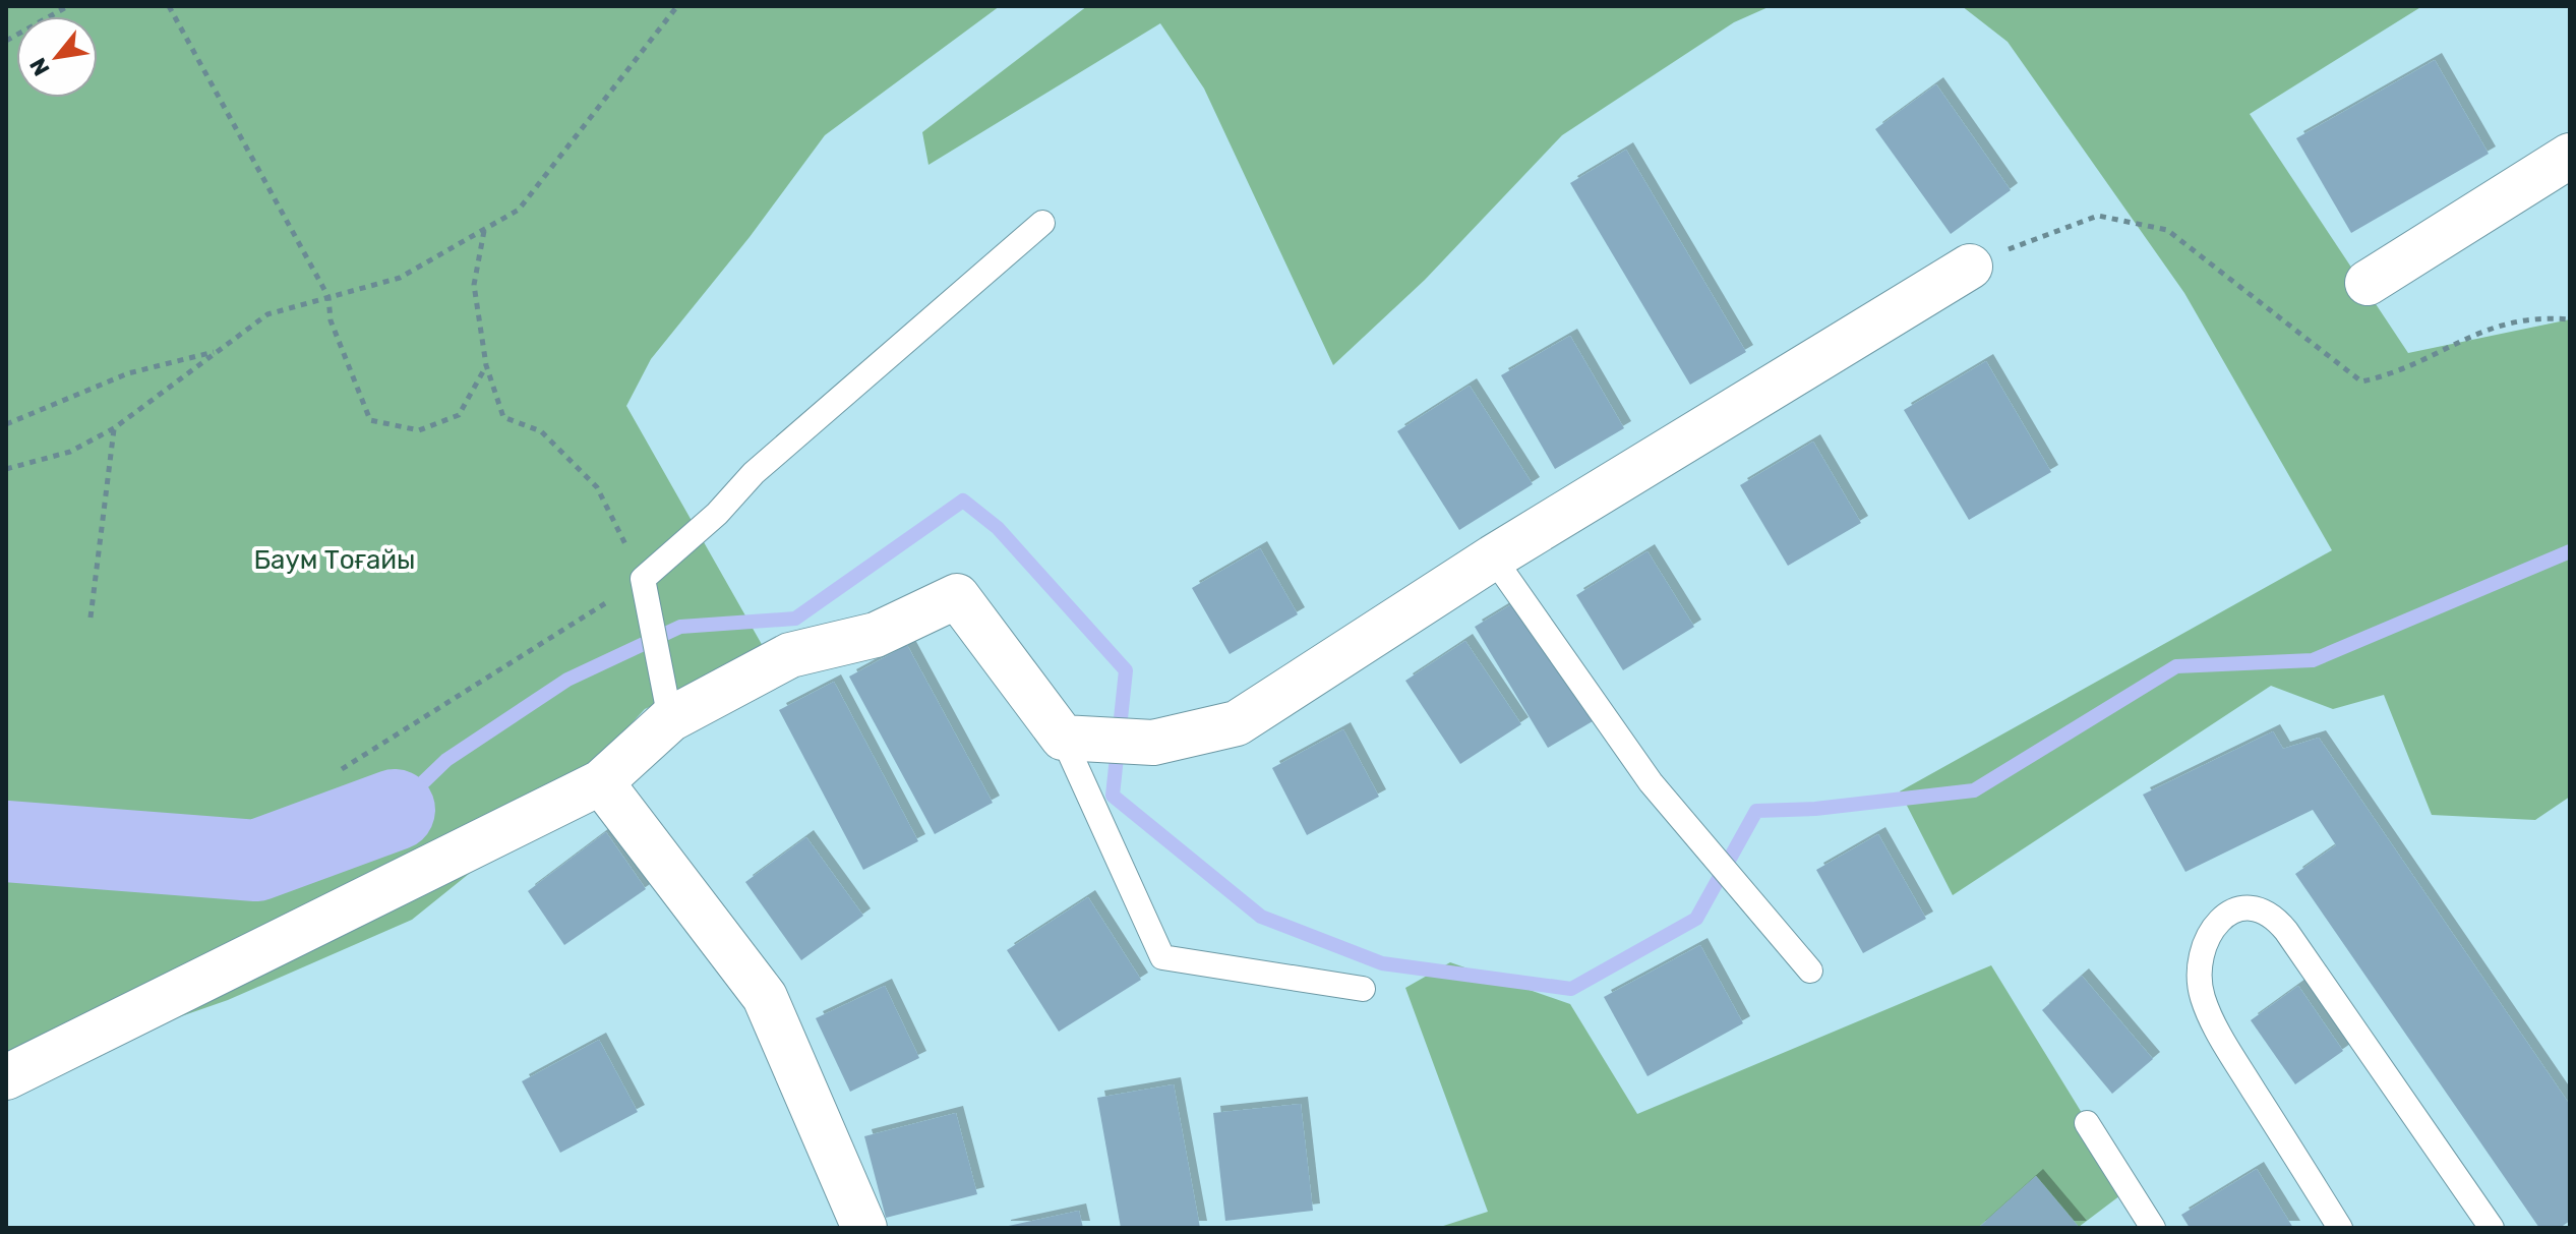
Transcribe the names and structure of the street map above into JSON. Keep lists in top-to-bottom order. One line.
{"parks":["Баум Тоғайы"],"north":"bottom left"}
